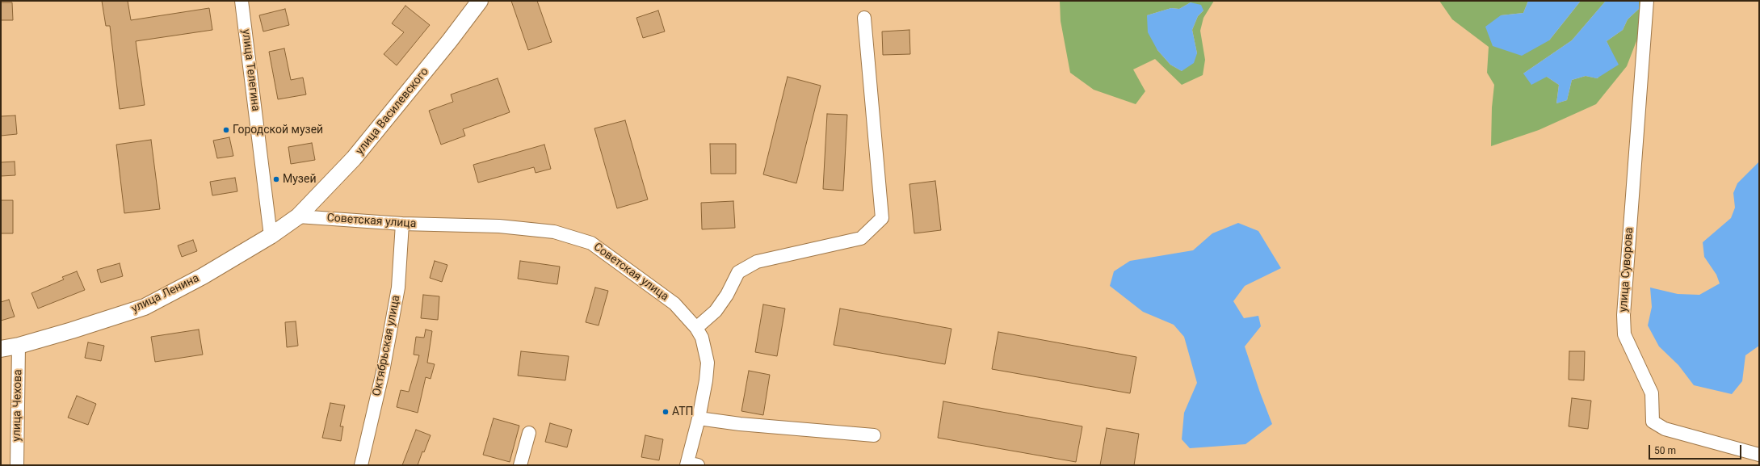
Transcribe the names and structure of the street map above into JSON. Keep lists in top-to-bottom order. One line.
{"streets":{"main road":["улица Василевского","улица Ленина"],"street":["улица Телегина","Советская улица","улица Суворова","Октябрьская улица","улица Чехова"]},"crossings":[["улица Телегина","улица Ленина"],["улица Василевского","Советская улица"],["улица Василевского","улица Ленина"],["Советская улица","улица Ленина"],["Советская улица","Октябрьская улица"],["улица Ленина","улица Чехова"]],"places":["Городской музей","Музей","АТП"],"scale_bar":"50 m"}
